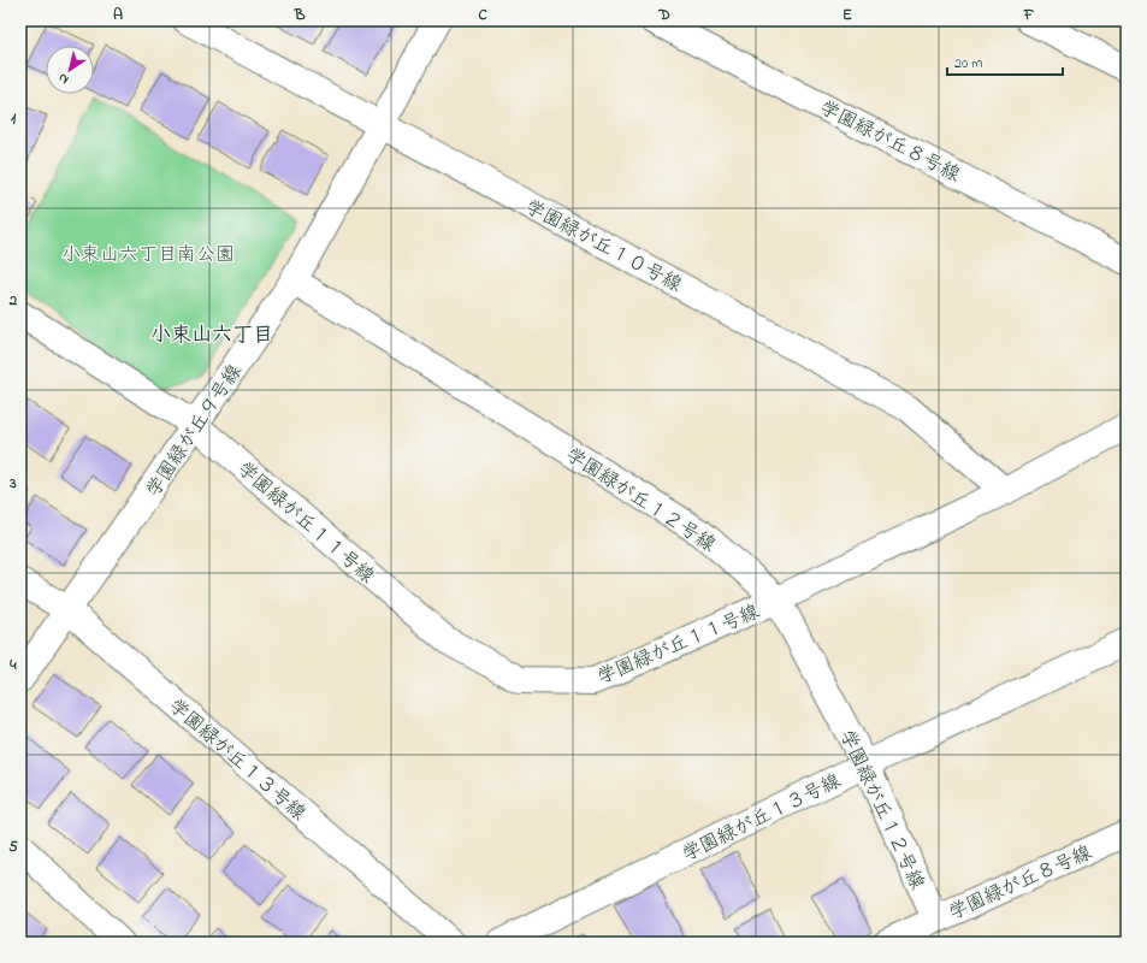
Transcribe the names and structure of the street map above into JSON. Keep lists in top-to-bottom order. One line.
{"streets":{"street":["学園緑が丘８号線","学園緑が丘１０号線","学園緑が丘９号線","学園緑が丘１２号線","学園緑が丘１１号線","学園緑が丘１３号線"]},"crossings":[["学園緑が丘８号線","学園緑が丘１２号線"],["学園緑が丘１０号線","学園緑が丘９号線"],["学園緑が丘１０号線","学園緑が丘１１号線"],["学園緑が丘９号線","学園緑が丘１２号線"],["学園緑が丘９号線","学園緑が丘１１号線"],["学園緑が丘９号線","学園緑が丘１３号線"],["学園緑が丘１２号線","学園緑が丘１１号線"],["学園緑が丘１２号線","学園緑が丘１３号線"]],"districts":["小束山六丁目"],"parks":["小束山六丁目南公園"],"scale_bar":"20 m","north":"bottom left","grid":{"columns":["A","B","C","D","E","F"],"rows":["1","2","3","4","5"]}}
